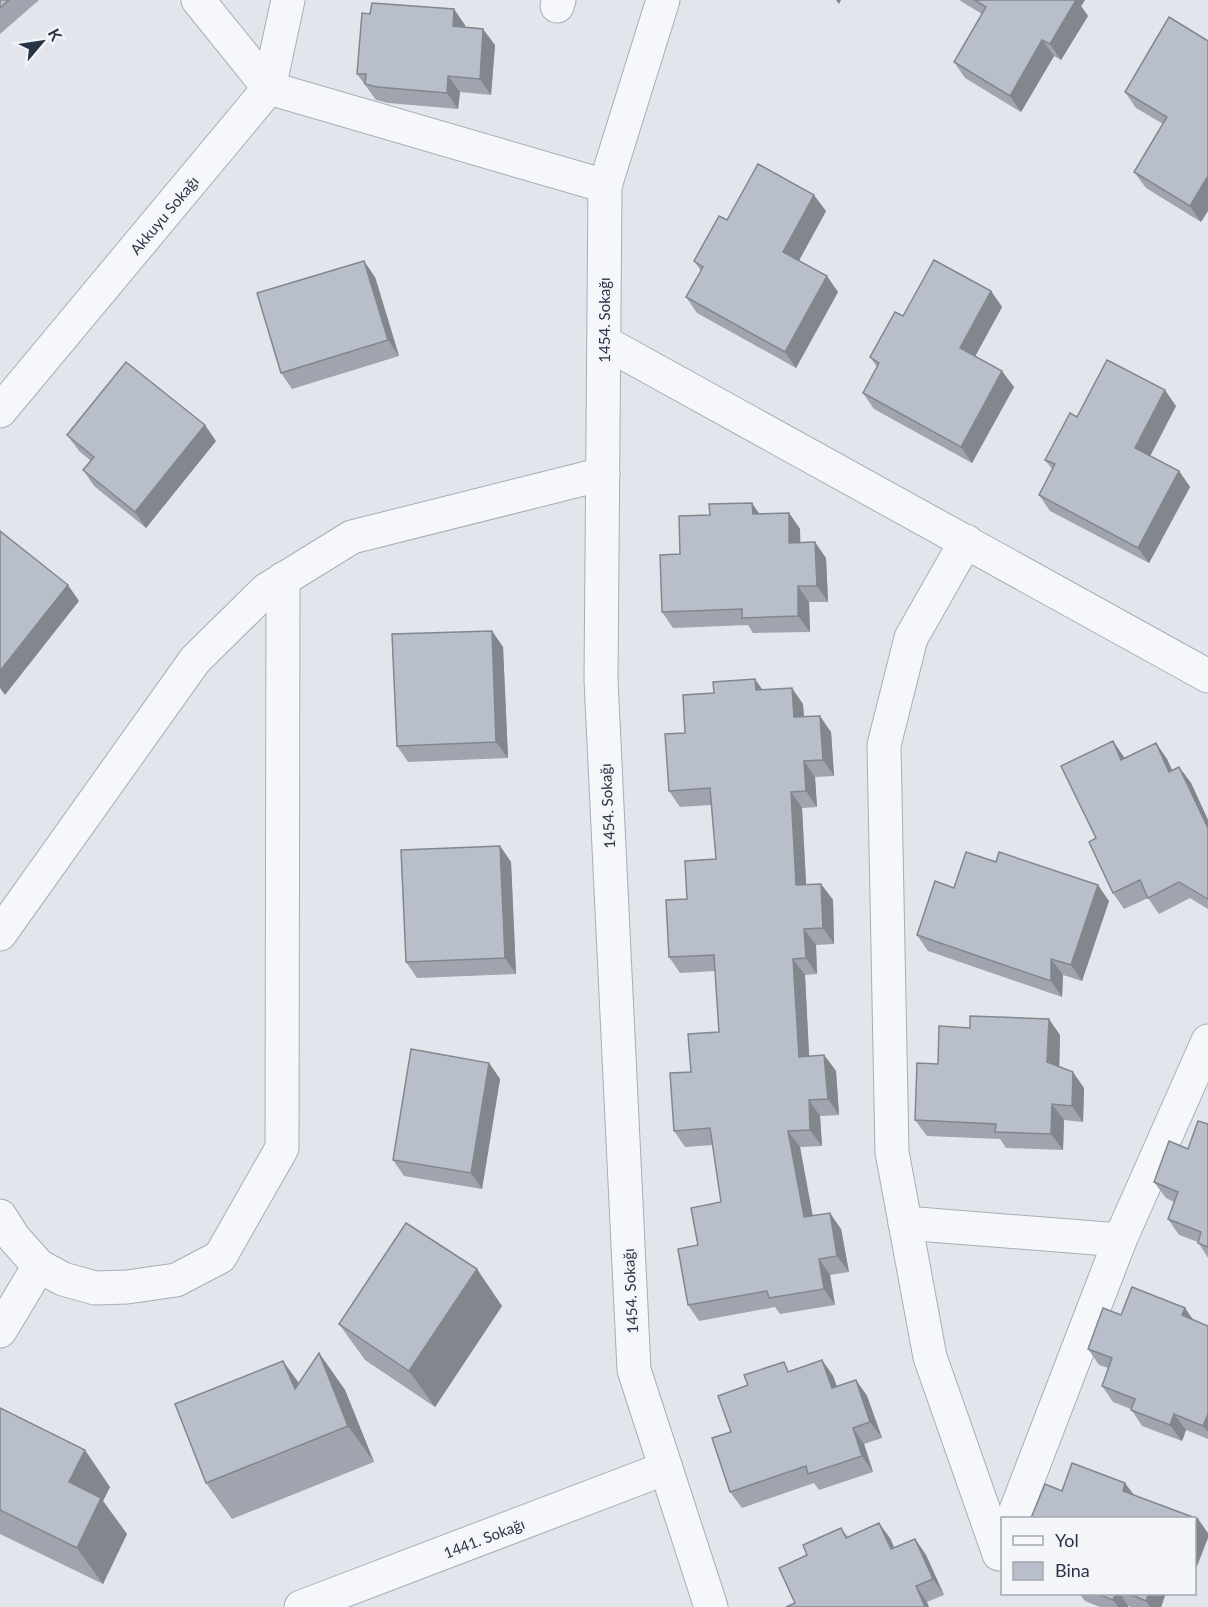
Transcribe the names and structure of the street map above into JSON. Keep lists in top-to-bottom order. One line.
{"streets":{"street":["Akkuyu Sokağı","1454. Sokağı","1441. Sokağı"]},"crossings":[["1454. Sokağı","1441. Sokağı"]],"legend":["Yol","Bina"],"north":"top right"}
